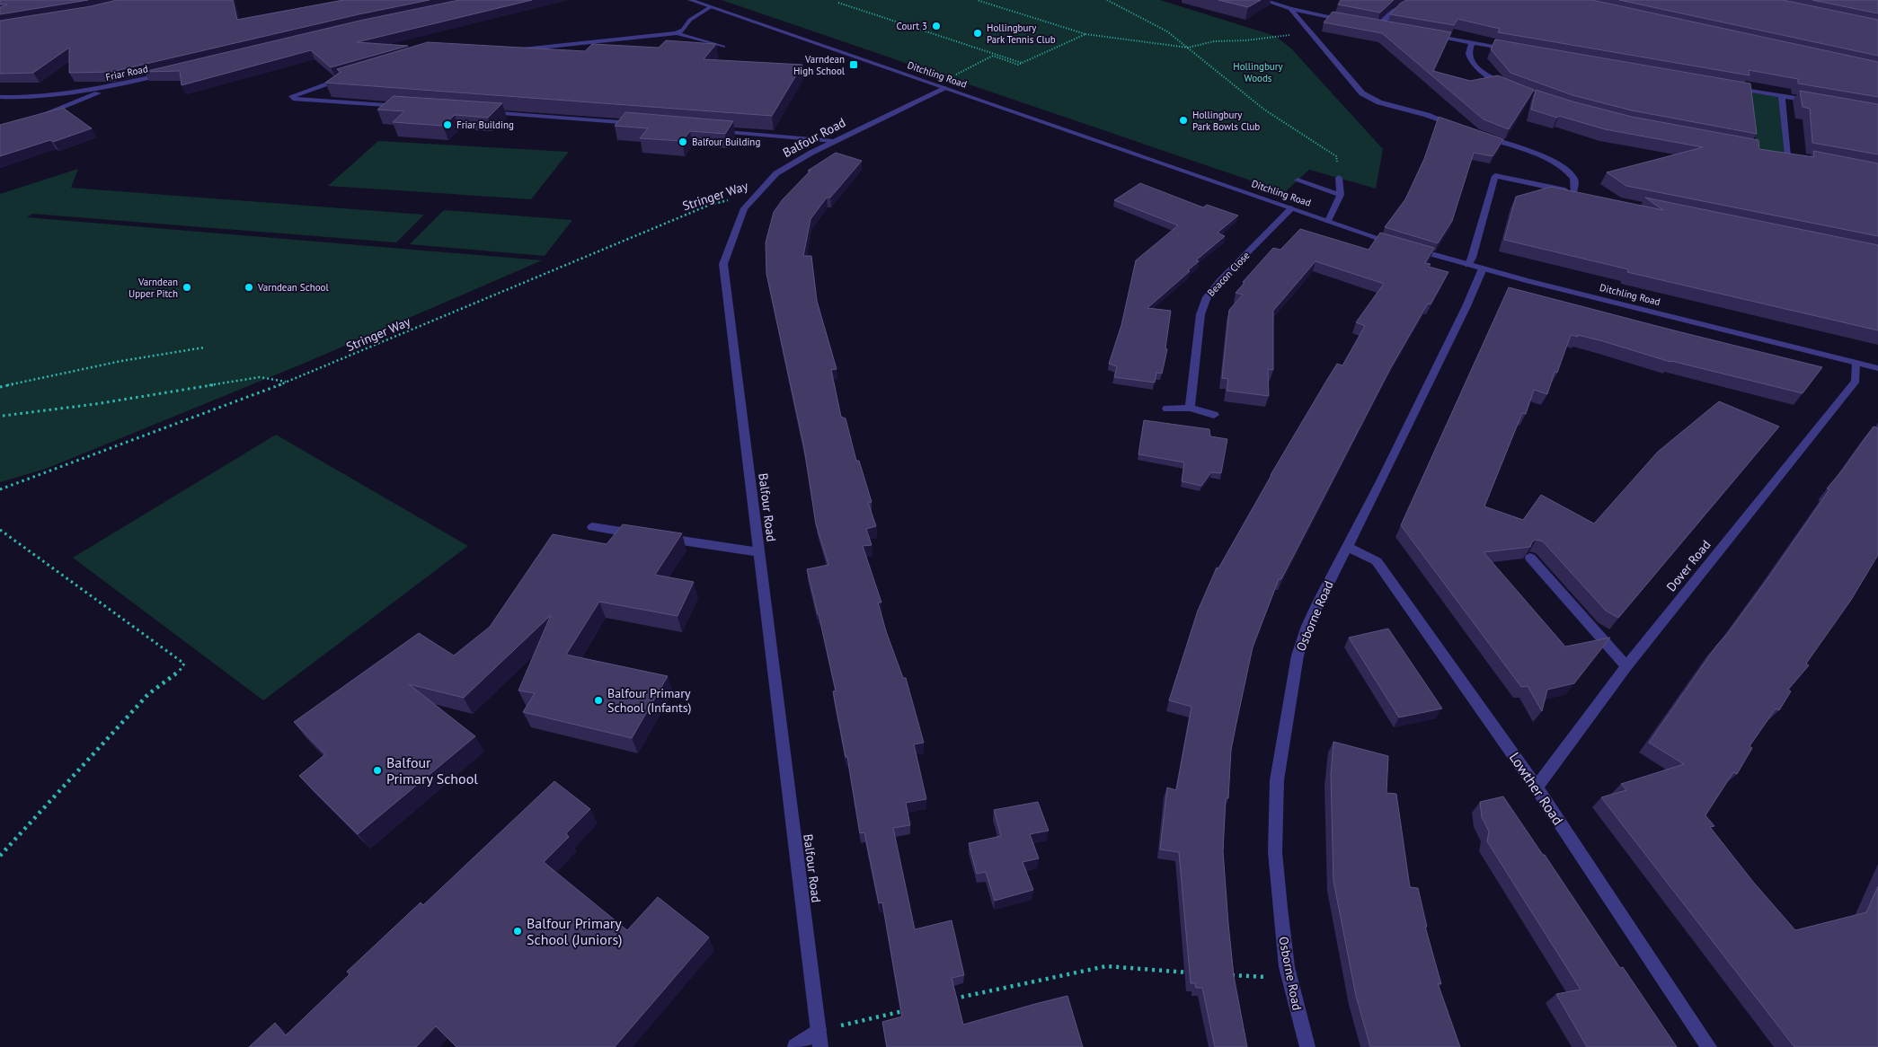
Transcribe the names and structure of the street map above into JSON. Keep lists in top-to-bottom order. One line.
{"streets":{"street":["Friar Road","Ditchling Road","Balfour Road","Beacon Close","Dover Road","Osborne Road","Lowther Road"],"path":["Stringer Way"]},"crossings":[["Ditchling Road","Balfour Road"],["Ditchling Road","Beacon Close"],["Ditchling Road","Dover Road"],["Ditchling Road","Osborne Road"],["Balfour Road","Stringer Way"],["Dover Road","Lowther Road"],["Osborne Road","Lowther Road"]],"parks":["Hollingbury Woods"],"places":{"other":["Court 3","Hollingbury Park Tennis Club","Hollingbury Park Bowls Club","Friar Building","Balfour Building","Varndean Upper Pitch","Varndean School","Balfour Primary School (Infants)","Balfour Primary School","Balfour Primary School (Juniors)"],"transit":["Varndean High School"]}}
